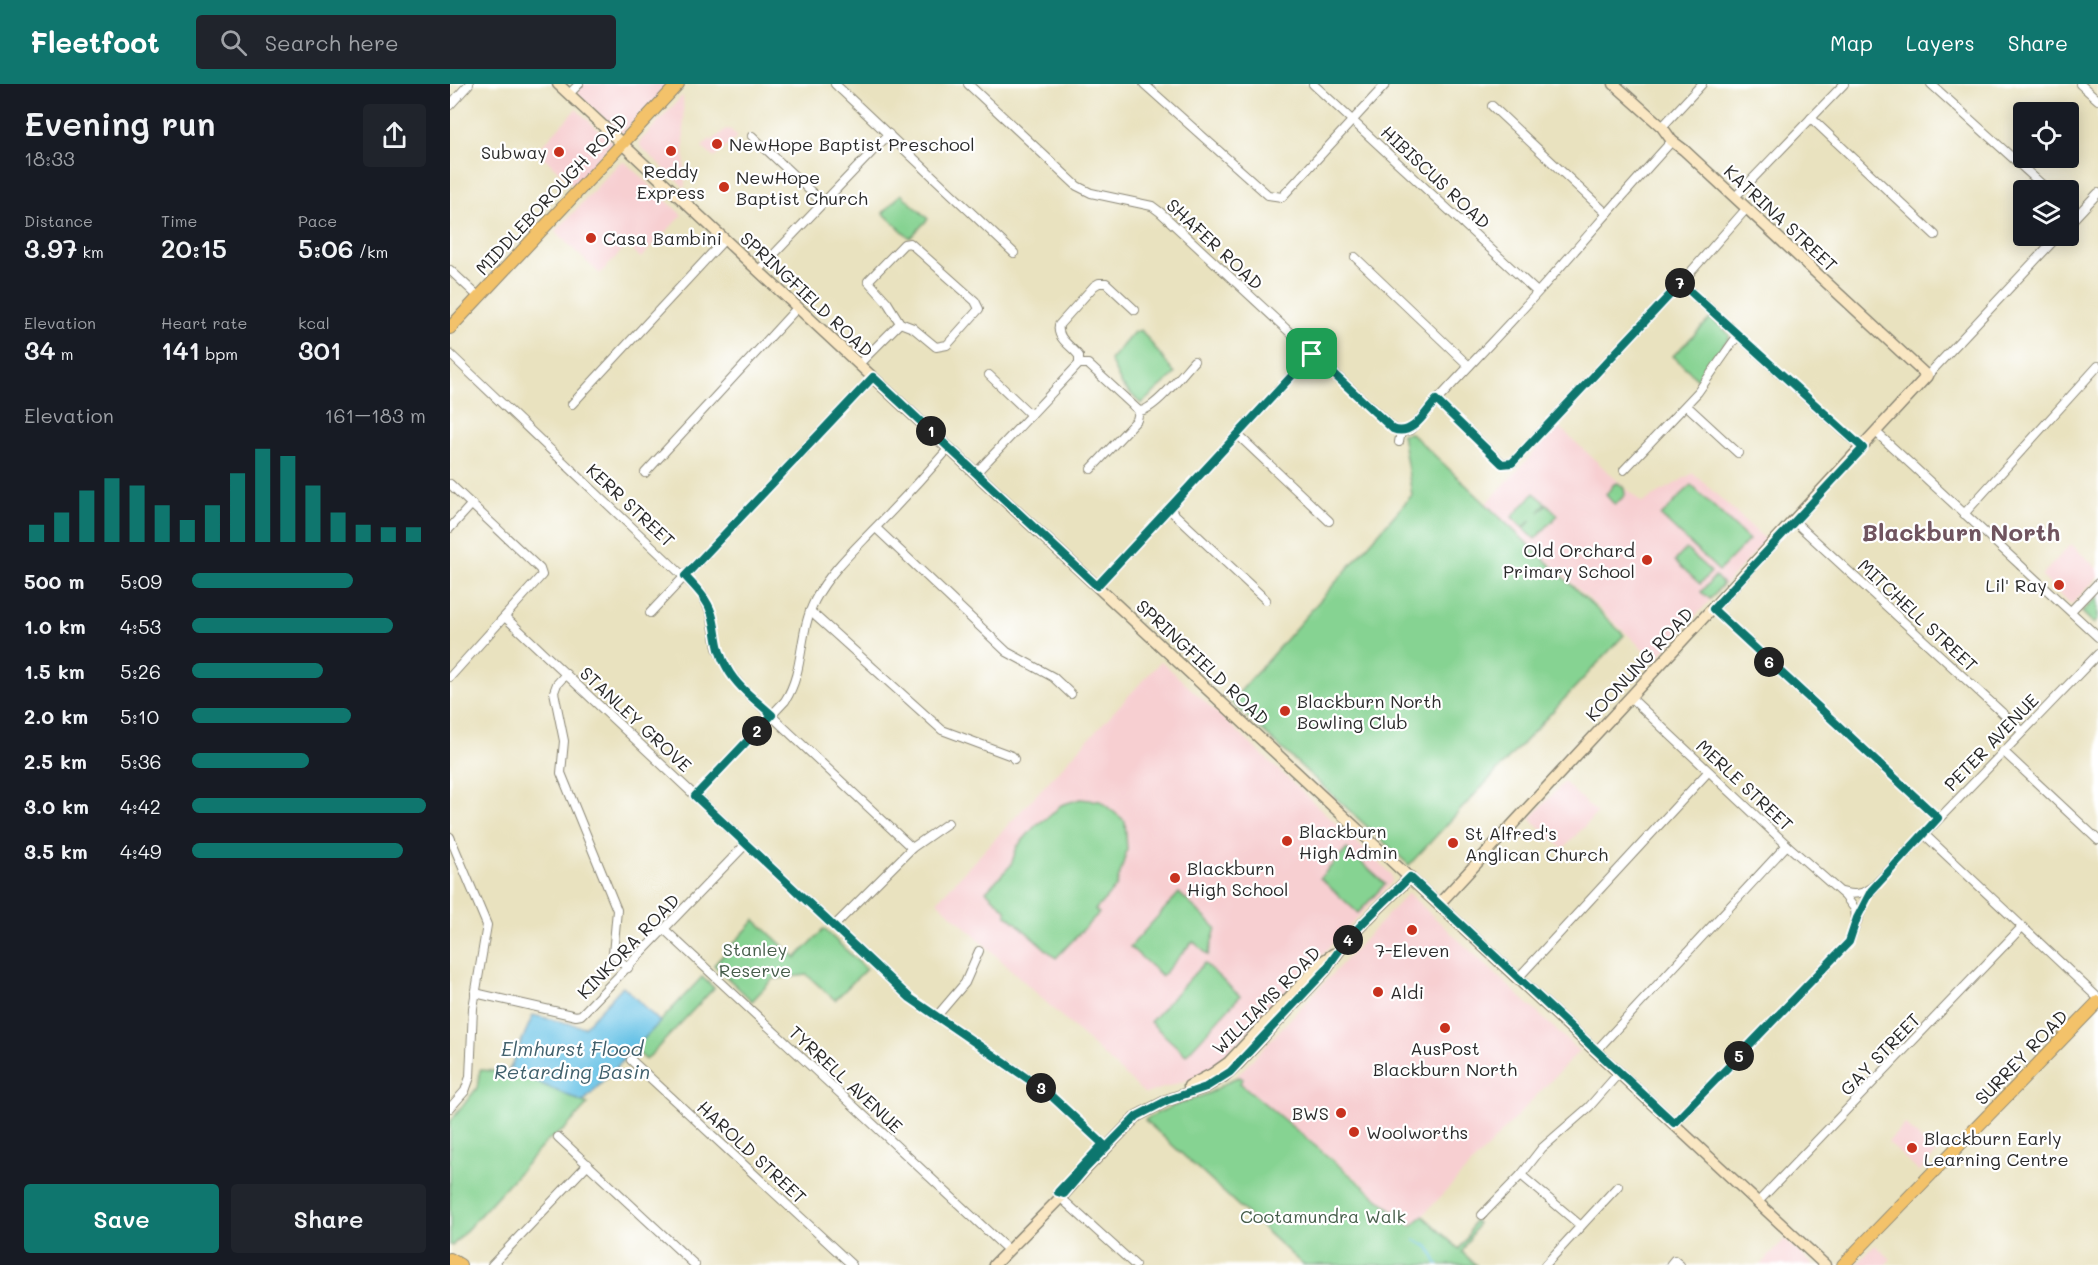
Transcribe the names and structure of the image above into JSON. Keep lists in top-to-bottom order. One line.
{"streets":{"main road":["MIDDLEBOROUGH ROAD","KATRINA STREET","SPRINGFIELD ROAD","KOONUNG ROAD","WILLIAMS ROAD","SURREY ROAD"],"street":["HIBISCUS ROAD","SHAFER ROAD","KERR STREET","MITCHELL STREET","STANLEY GROVE","PETER AVENUE","MERLE STREET","KINKORA ROAD","GAY STREET","TYRRELL AVENUE","HAROLD STREET"]},"crossings":[["MIDDLEBOROUGH ROAD","SPRINGFIELD ROAD"],["KATRINA STREET","KOONUNG ROAD"],["SPRINGFIELD ROAD","KOONUNG ROAD"],["SPRINGFIELD ROAD","PETER AVENUE"],["SPRINGFIELD ROAD","WILLIAMS ROAD"],["SPRINGFIELD ROAD","GAY STREET"],["MITCHELL STREET","KOONUNG ROAD"],["MITCHELL STREET","PETER AVENUE"],["KOONUNG ROAD","MERLE STREET"],["STANLEY GROVE","KINKORA ROAD"],["STANLEY GROVE","WILLIAMS ROAD"],["PETER AVENUE","MERLE STREET"],["KINKORA ROAD","TYRRELL AVENUE"],["WILLIAMS ROAD","TYRRELL AVENUE"]],"districts":["Blackburn North"],"water":["Elmhurst Flood Retarding Basin"],"parks":["Stanley Reserve","Cootamundra Walk"],"places":["NewHope Baptist Preschool","Reddy Express","Subway","NewHope Baptist Church","Casa Bambini","Old Orchard Primary School","Lil' Ray","Blackburn North Bowling Club","Blackburn High Admin","St Alfred's Anglican Church","Blackburn High School","7-Eleven","Aldi","AusPost Blackburn North","BWS","Woolworths","Blackburn Early Learning Centre"],"page":{"header":"Fleetfoot","search":"Search here","nav":["Map","Layers","Share"],"heading":["Evening run","18:33"],"stats":[["Distance","3.97 km"],["Time","20:15"],["Pace","5:06 /km"],["Elevation","34 m"],["Heart rate","141 bpm"],["kcal","301"]],"pins":["7","1","6","2","4","5","3"],"chart":["Elevation","161–183 m"],"list":[{"name":"500 m","note":"5:09"},{"name":"1.0 km","note":"4:53"},{"name":"1.5 km","note":"5:26"},{"name":"2.0 km","note":"5:10"},{"name":"2.5 km","note":"5:36"},{"name":"3.0 km","note":"4:42"},{"name":"3.5 km","note":"4:49"}],"buttons":["Save","Share"]}}
